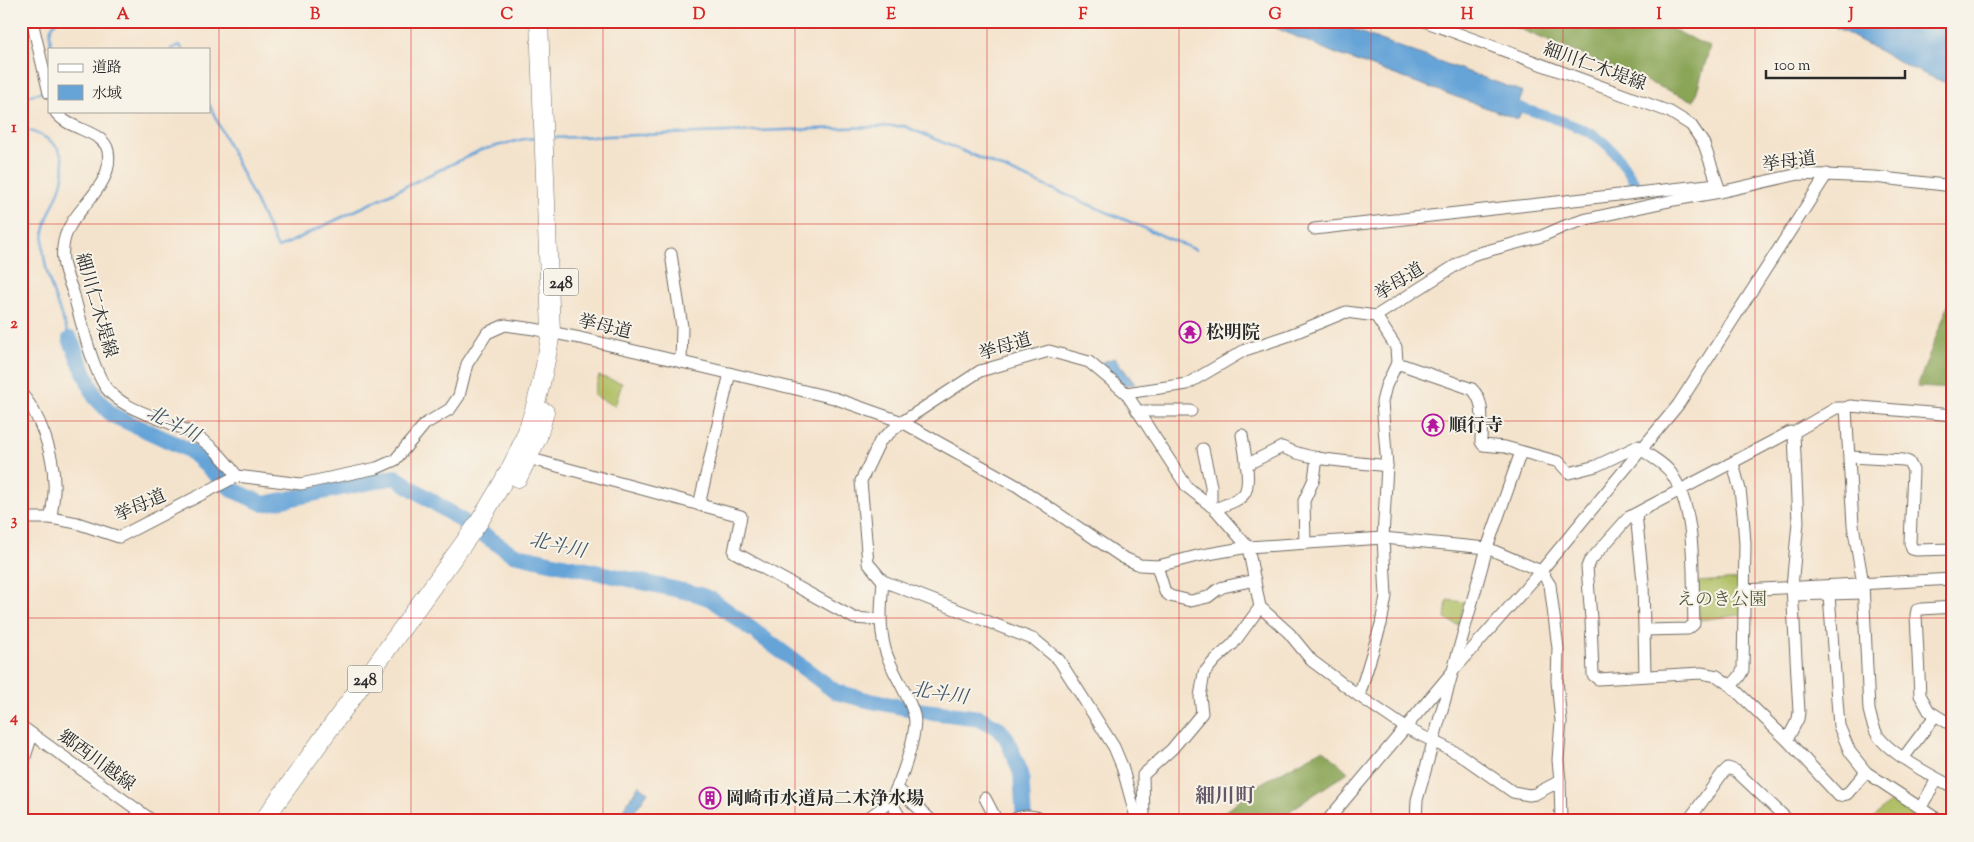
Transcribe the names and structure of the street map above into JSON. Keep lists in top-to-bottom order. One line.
{"streets":{"highway":["248"],"street":["細川仁木堤線","挙母道","郷西川越線"]},"crossings":[["細川仁木堤線","挙母道"],["挙母道","248"]],"districts":["細川町"],"water":["北斗川"],"parks":["えのき公園"],"places":{"temple":["松明院","順行寺"],"building":["岡崎市水道局二木浄水場"]},"legend":["道路","水域"],"scale_bar":"100 m","grid":{"columns":["A","B","C","D","E","F","G","H","I","J"],"rows":["1","2","3","4"]}}
